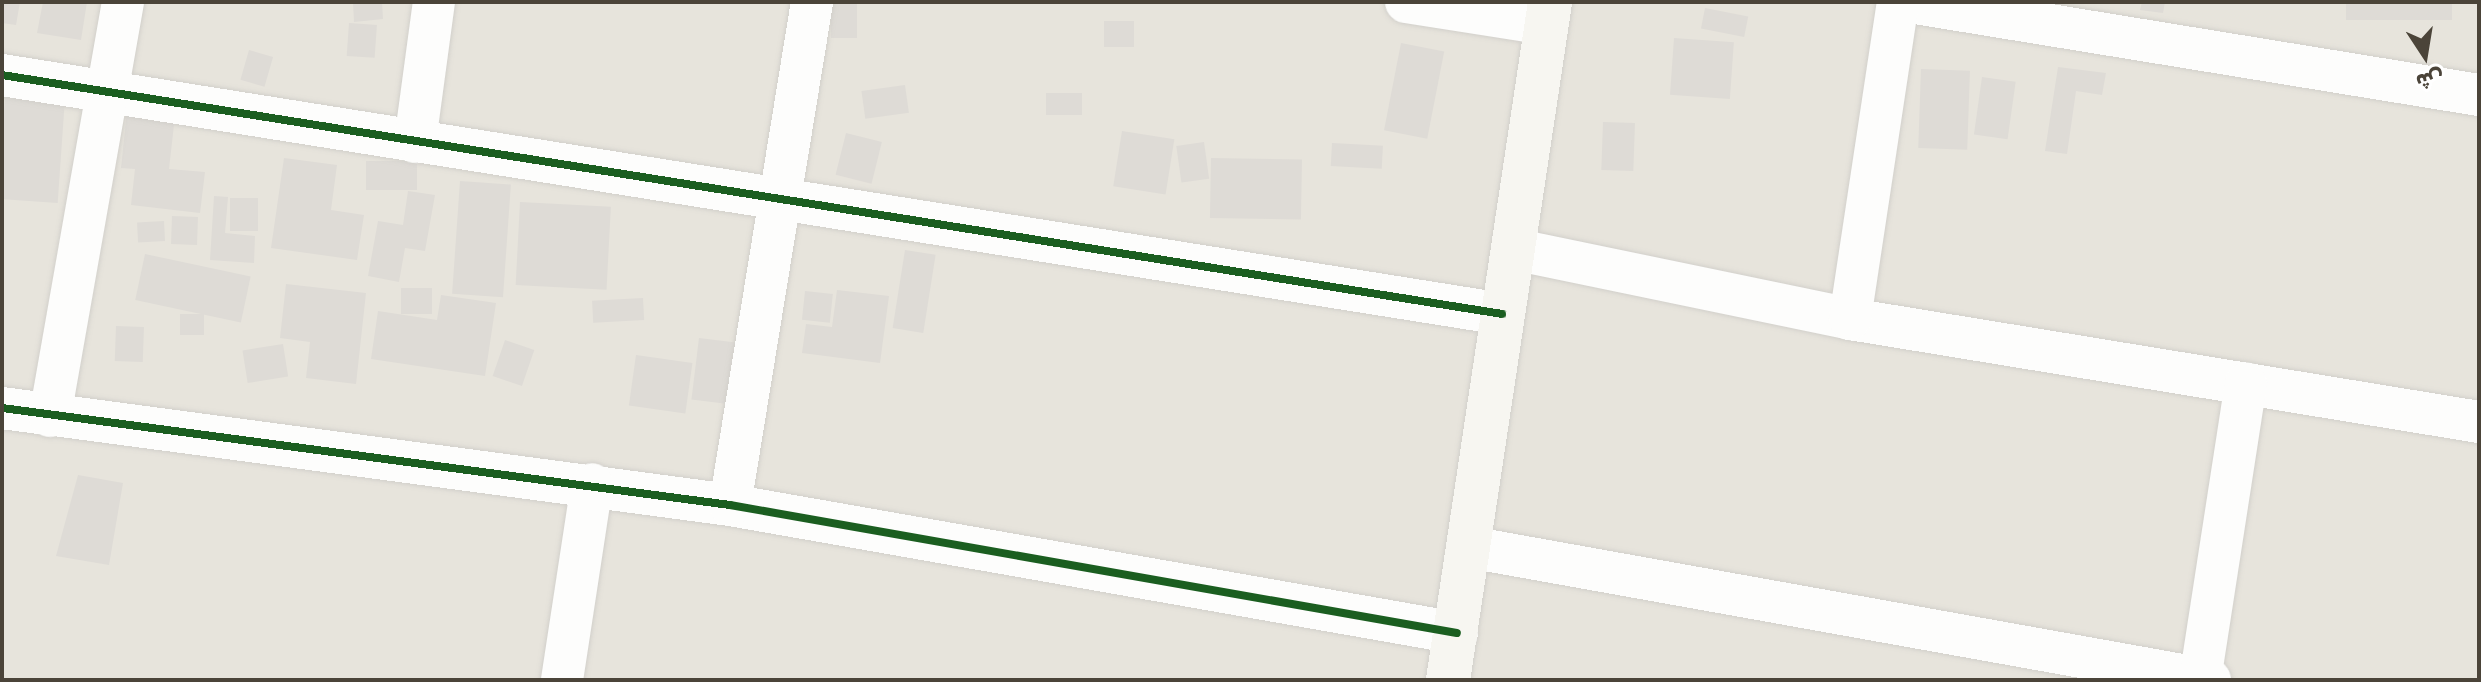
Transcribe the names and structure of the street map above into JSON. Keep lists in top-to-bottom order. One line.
{"north":"bottom"}
